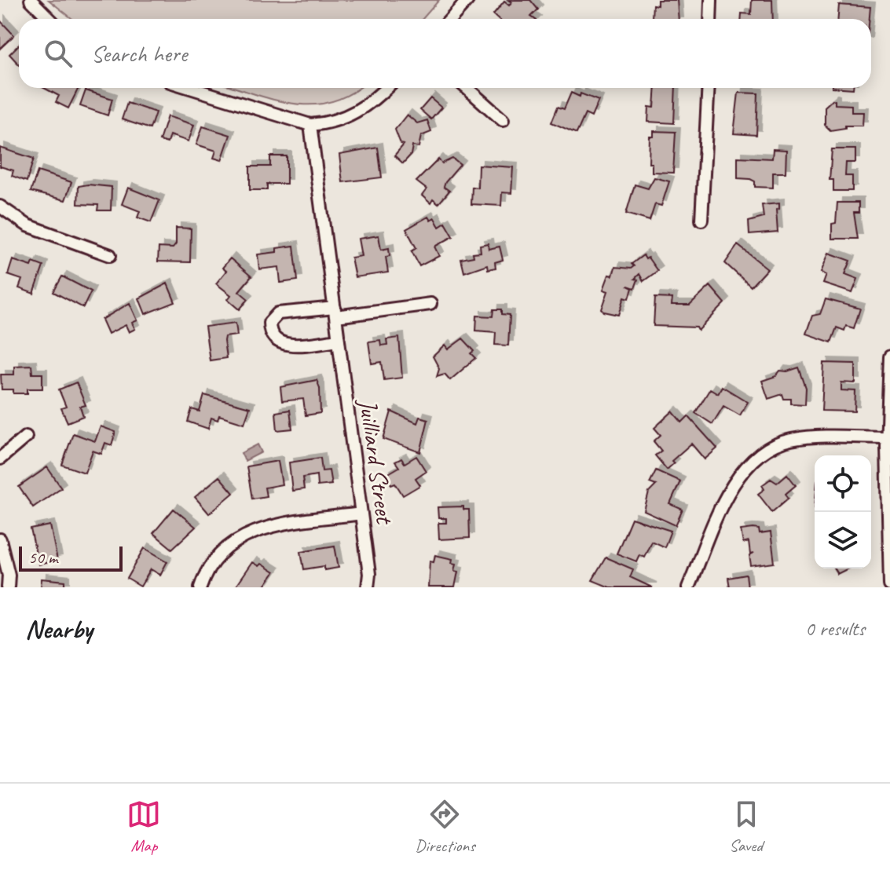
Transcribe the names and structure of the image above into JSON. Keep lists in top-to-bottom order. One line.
{"streets":{"street":["Juilliard Street"]},"scale_bar":"50 m","page":{"search":"Search here","scale":"50 m","heading":["Nearby","0 results"],"nav":["Map","Directions","Saved"]}}
